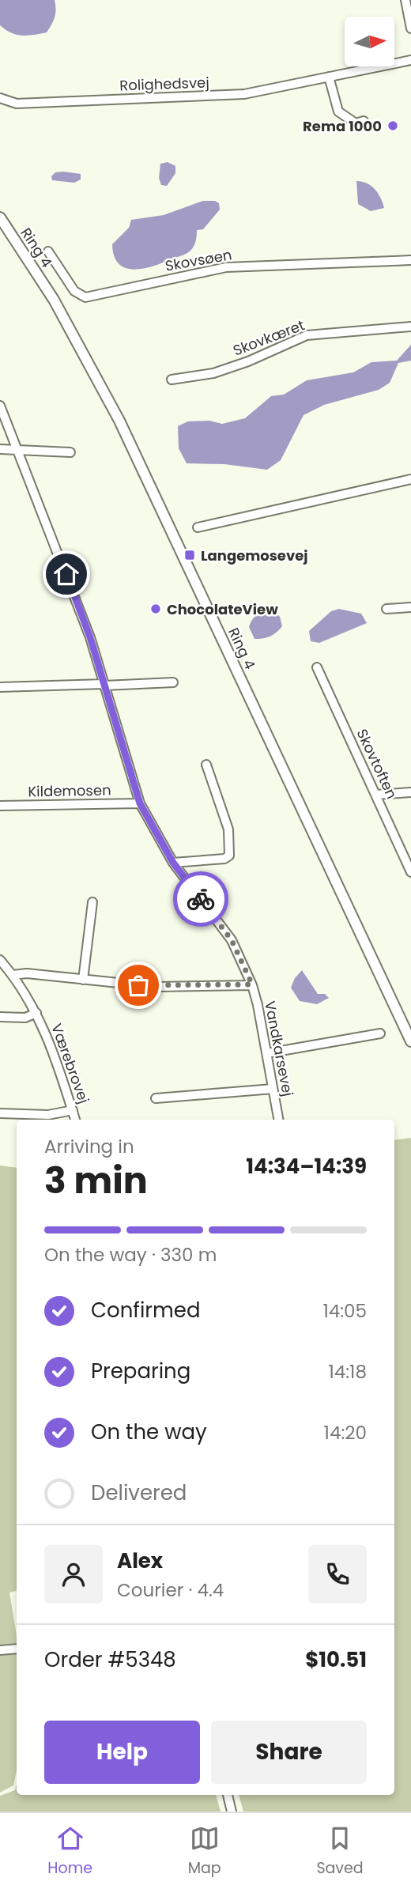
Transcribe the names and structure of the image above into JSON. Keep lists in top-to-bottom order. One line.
{"streets":{"main road":["Ring 4"],"street":["Rolighedsvej","Skovsøen","Skovkæret","Skovtoften","Kildemosen","Vandkarsevej","Værebrovej"]},"crossings":[["Kildemosen","Vandkarsevej"]],"places":{"other":["Rema 1000","ChocolateView"],"transit":["Langemosevej"]},"north":"right","page":{"heading":["3 min","Arriving in","14:34–14:39"],"panel":["Alex","Courier · 4.4","Order #5348","$10.51"],"bar":"On the way · 330 m","list":[["Confirmed","14:05"],["Preparing","14:18"],["On the way","14:20"],"Delivered"],"buttons":["Help","Share"],"tabs":["Home","Map","Saved"]}}
